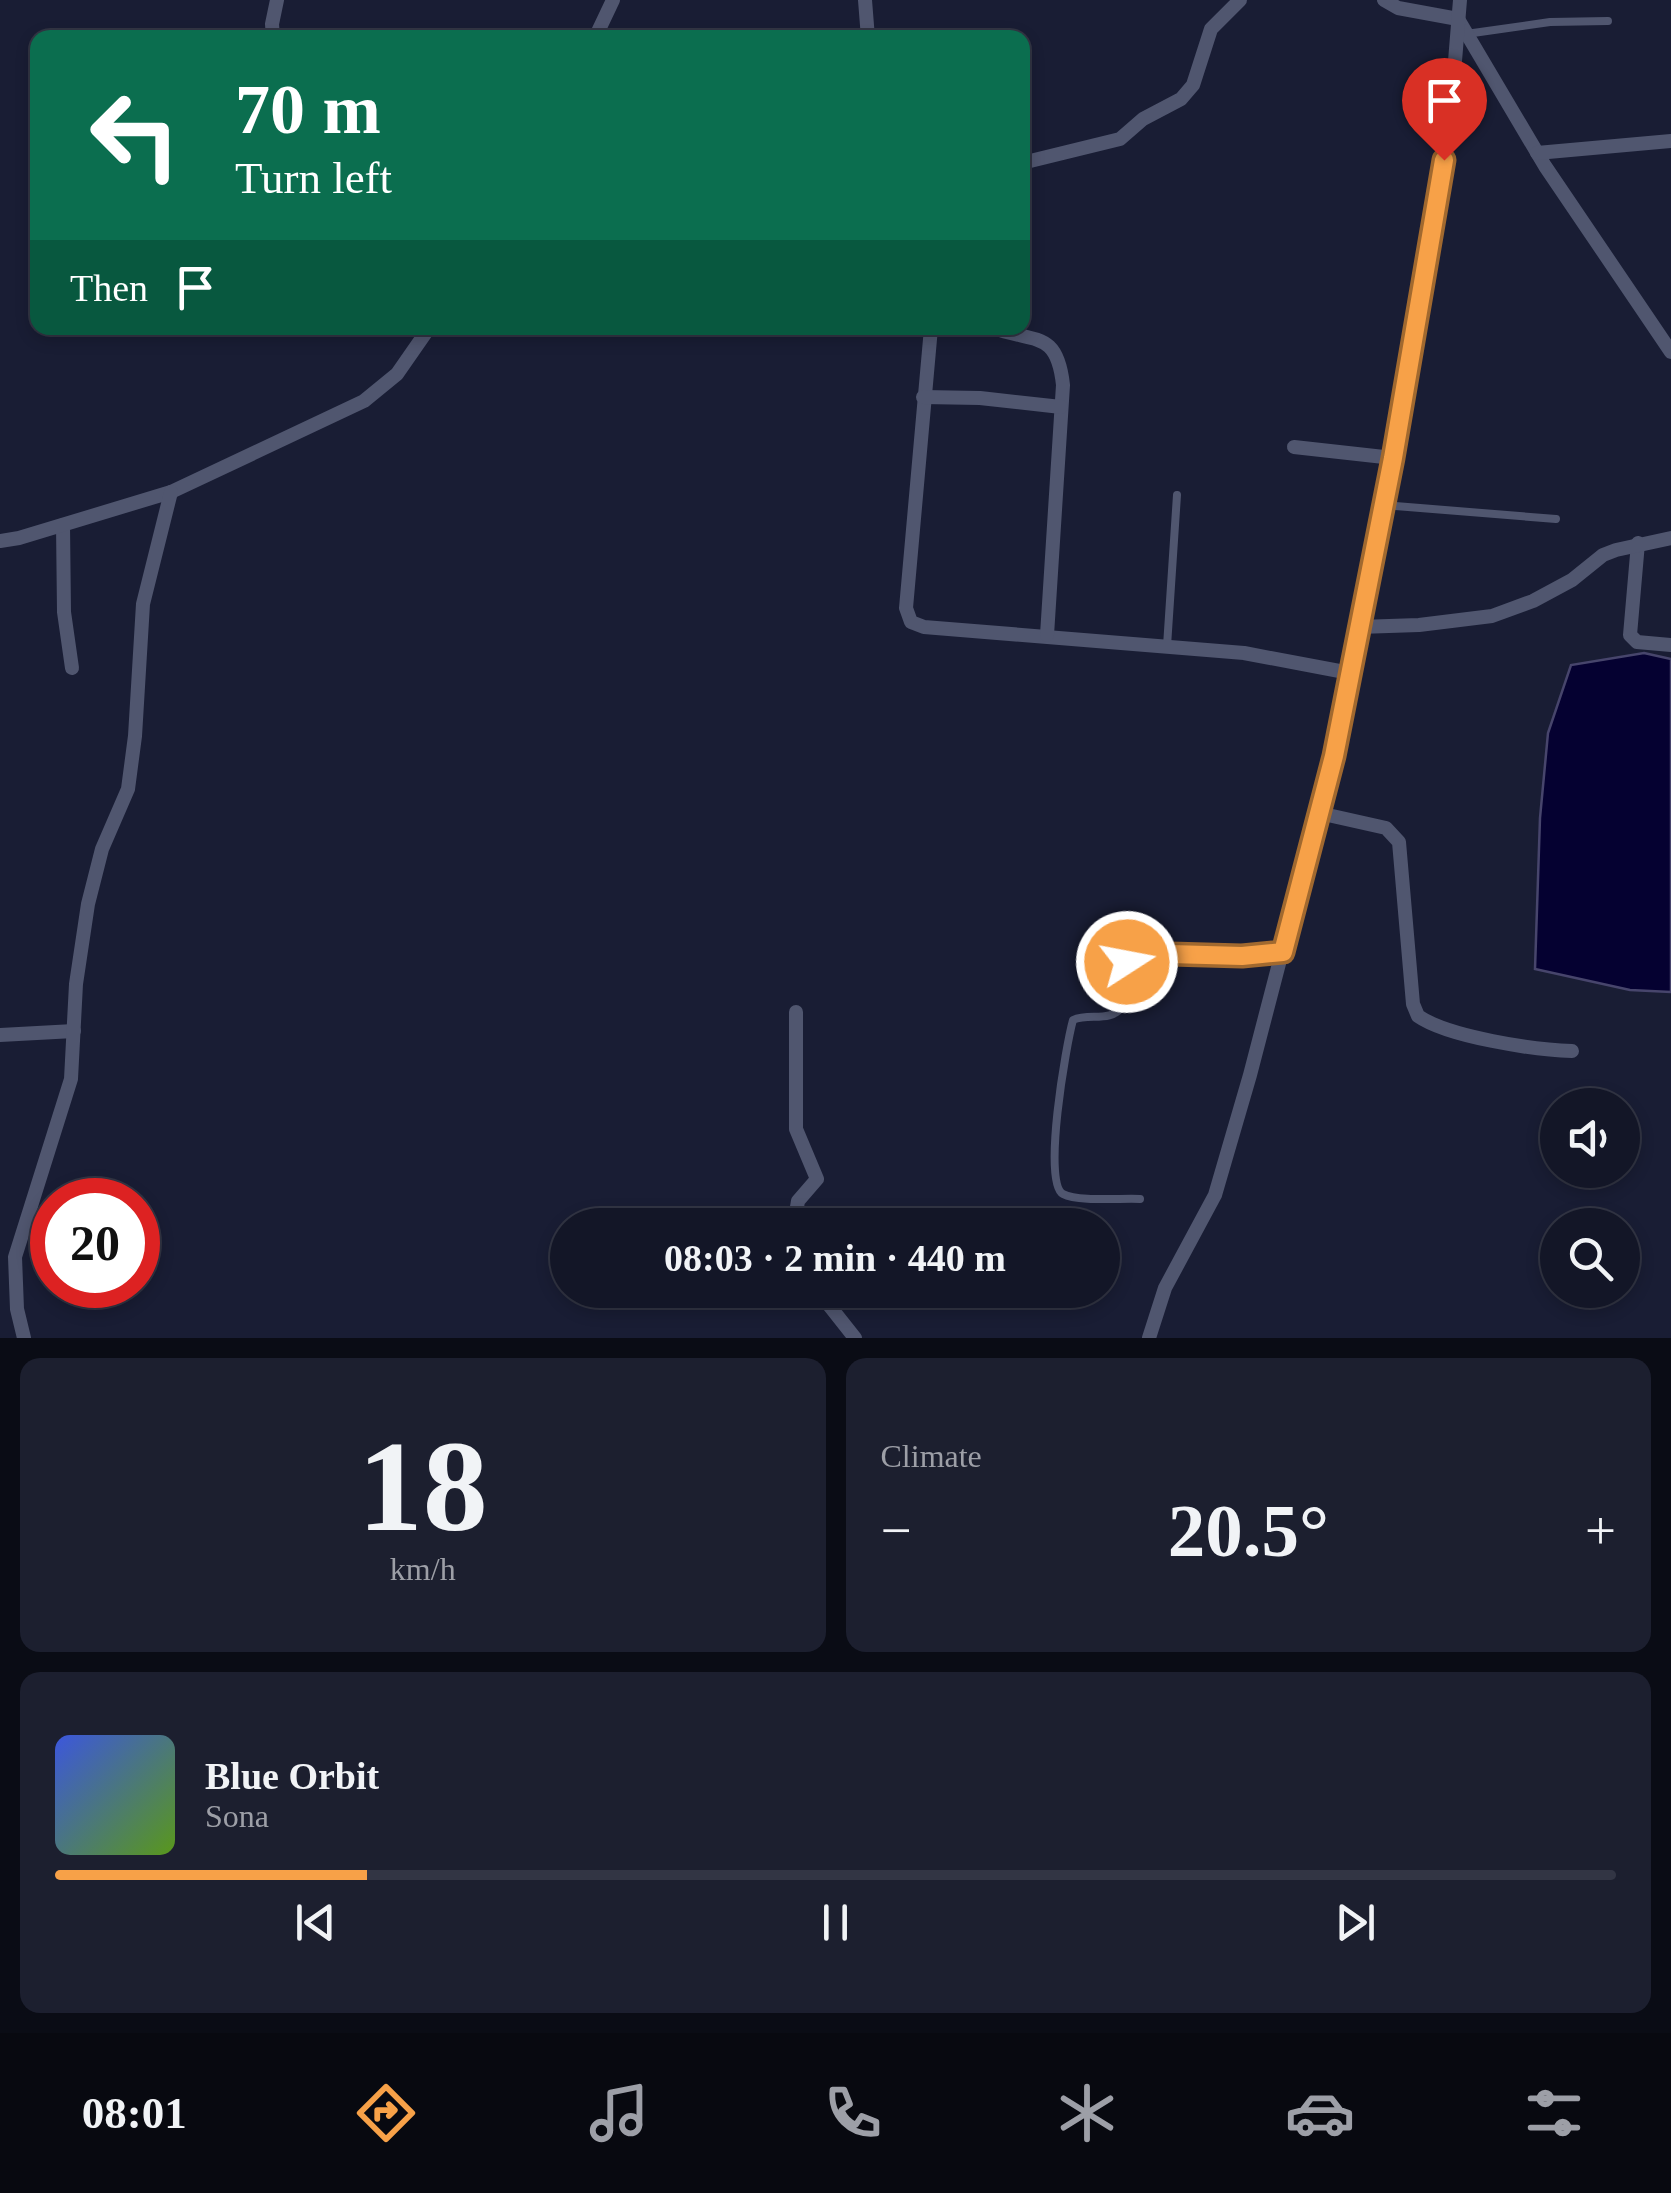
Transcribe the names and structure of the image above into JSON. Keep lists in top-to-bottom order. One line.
{"page":{"turn":["70 m","Turn left"],"then":"Then","limit":"20","trip":"08:03 · 2 min · 440 m","tile":[["18","km/h"],"Climate"],"heat":["−","20.5°","+"],"song":["Blue Orbit","Sona"],"tabs":"08:01"}}
